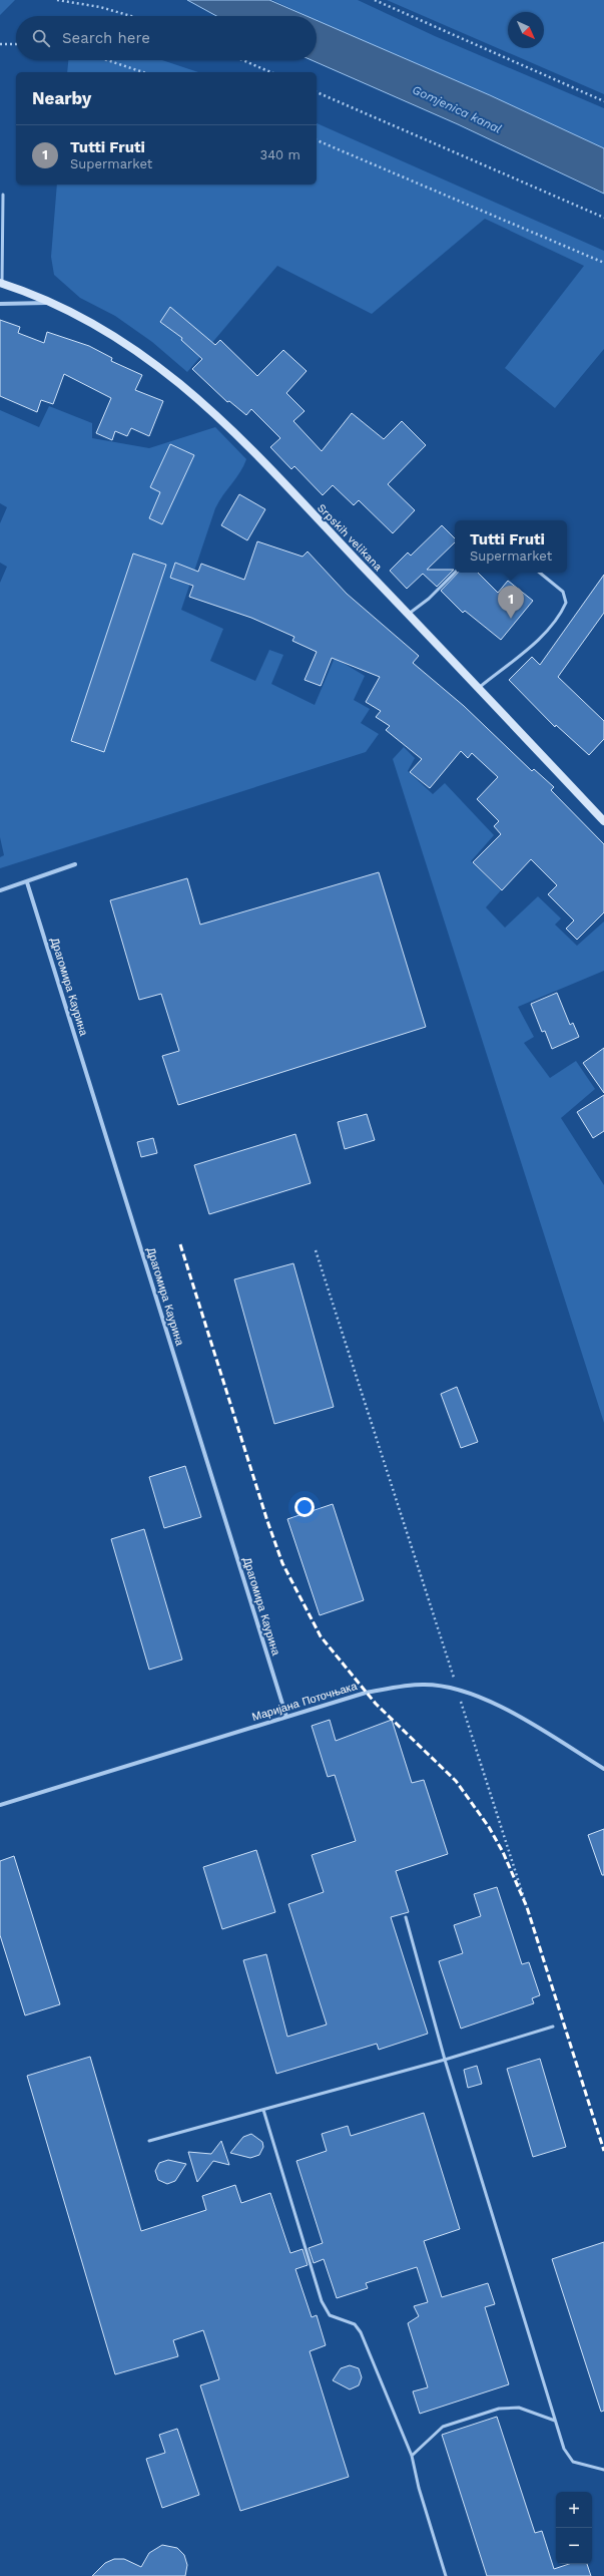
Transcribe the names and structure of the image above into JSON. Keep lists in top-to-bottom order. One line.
{"streets":{"main road":["Srpskih velikana"],"street":["Драгомира Каурина","Маријана Поточњака"]},"crossings":[["Драгомира Каурина","Маријана Поточњака"]],"water":["Gomjenica kanal"],"north":"bottom right","page":{"search":"Search here","heading":"Nearby","list":[{"mark":"1","name":"Tutti Fruti","note":"Supermarket","value":"340 m"}],"popup":["Tutti Fruti","Supermarket"],"pins":"1","map_buttons":["+","−"]}}
